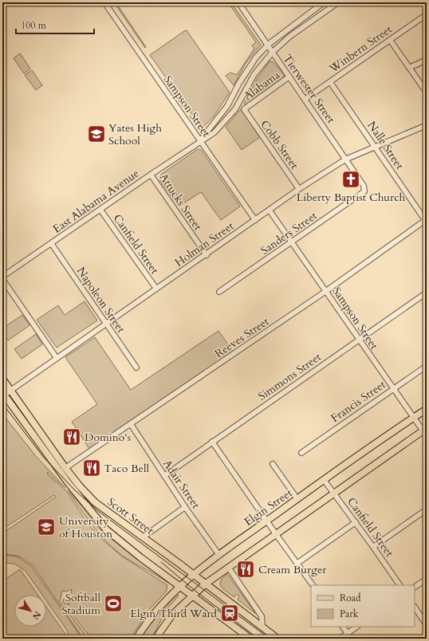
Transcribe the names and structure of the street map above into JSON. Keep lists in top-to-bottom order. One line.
{"streets":{"main road":["Elgin Street","Scott Street"],"street":["Winbern Street","Alabama","Tierwester Street","Sampson Street","Cobb Street","Nalle Street","East Alabama Avenue","Attucks Street","Sanders Street","Canfield Street","Holman Street","Napoleon Street","Reeves Street","Simmons Street","Francis Street","Adair Street"]},"crossings":[["Winbern Street","Tierwester Street"],["Winbern Street","Nalle Street"],["Alabama","Tierwester Street"],["Alabama","Cobb Street"],["Tierwester Street","East Alabama Avenue"],["Tierwester Street","Sanders Street"],["Tierwester Street","Holman Street"],["Sampson Street","East Alabama Avenue"],["Sampson Street","Sanders Street"],["Sampson Street","Holman Street"],["Sampson Street","Reeves Street"],["Sampson Street","Simmons Street"],["Sampson Street","Francis Street"],["Sampson Street","Elgin Street"],["Cobb Street","Holman Street"],["Nalle Street","Holman Street"],["Nalle Street","Reeves Street"],["East Alabama Avenue","Attucks Street"],["East Alabama Avenue","Canfield Street"],["East Alabama Avenue","Napoleon Street"],["Attucks Street","Holman Street"],["Canfield Street","Holman Street"],["Canfield Street","Elgin Street"],["Holman Street","Napoleon Street"],["Holman Street","Scott Street"],["Reeves Street","Adair Street"],["Reeves Street","Scott Street"],["Simmons Street","Adair Street"],["Adair Street","Elgin Street"],["Elgin Street","Scott Street"]],"places":{"school or university":["Yates High School","University of Houston"],"church":["Liberty Baptist Church"],"restaurant":["Domino's","Taco Bell","Cream Burger"],"sports":["Softball Stadium"],"station":["Elgin/Third Ward"]},"legend":["Road","Park"],"scale_bar":"100 m","north":"bottom right"}
